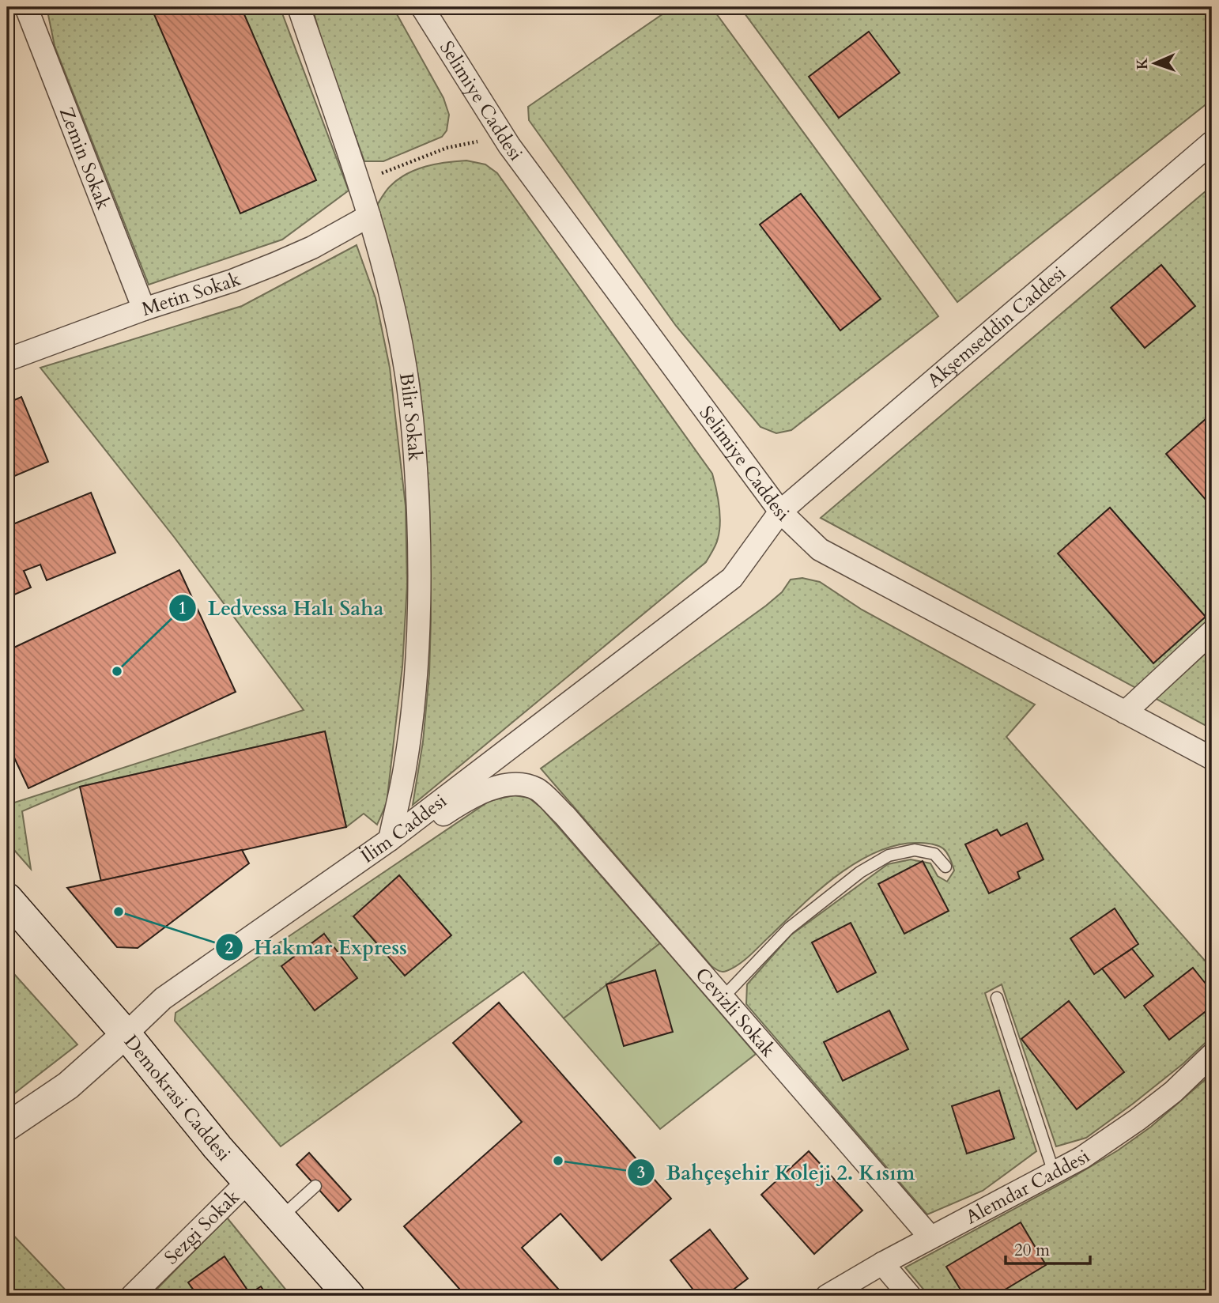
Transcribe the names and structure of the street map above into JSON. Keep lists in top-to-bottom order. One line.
{"streets":{"main road":["Demokrasi Caddesi"],"street":["Selimiye Caddesi","Zemin Sokak","Metin Sokak","Akşemseddin Caddesi","Bilir Sokak","İlim Caddesi","Cevizli Sokak","Alemdar Caddesi","Sezgi Sokak"]},"crossings":[["Selimiye Caddesi","Akşemseddin Caddesi"],["Selimiye Caddesi","İlim Caddesi"],["Zemin Sokak","Metin Sokak"],["Metin Sokak","Bilir Sokak"],["Akşemseddin Caddesi","İlim Caddesi"],["Bilir Sokak","İlim Caddesi"],["Bilir Sokak","Cevizli Sokak"],["İlim Caddesi","Cevizli Sokak"],["İlim Caddesi","Demokrasi Caddesi"],["Cevizli Sokak","Alemdar Caddesi"],["Demokrasi Caddesi","Sezgi Sokak"]],"places":["Ledvessa Halı Saha","Hakmar Express","Bahçeşehir Koleji 2. Kısım"],"scale_bar":"20 m","north":"left"}
